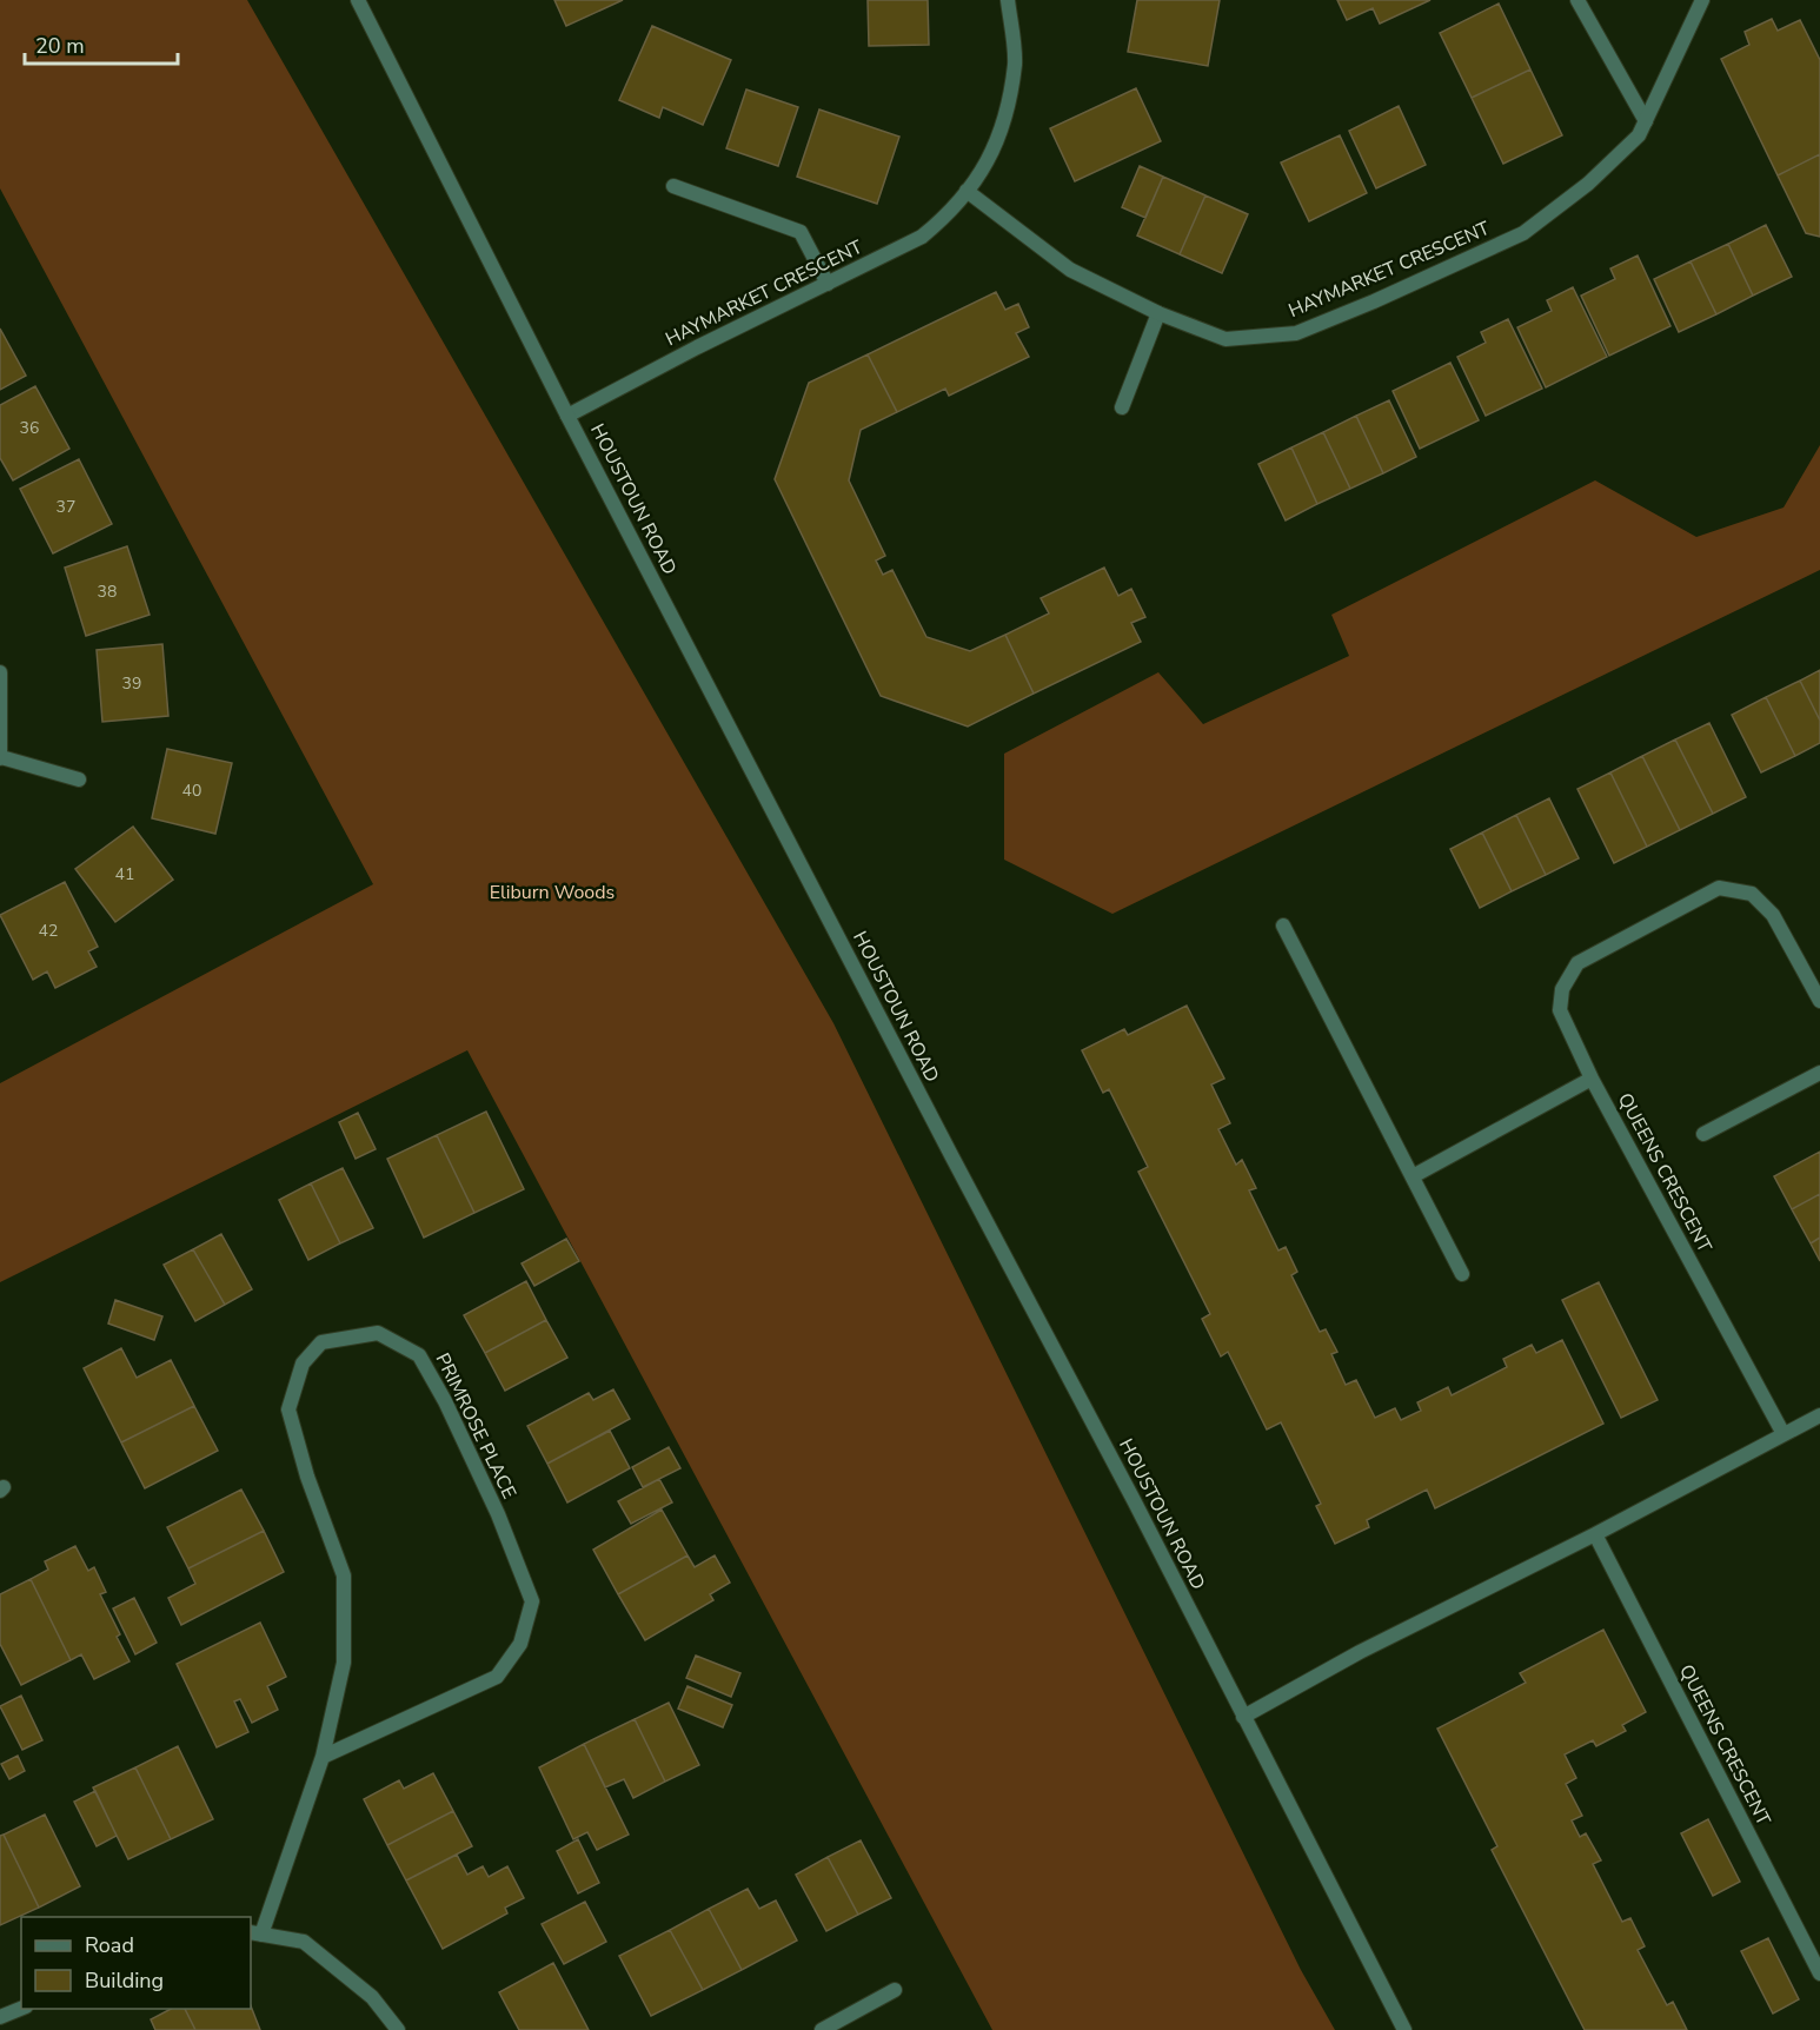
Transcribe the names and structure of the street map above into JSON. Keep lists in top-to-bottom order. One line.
{"streets":{"street":["HAYMARKET CRESCENT","HOUSTOUN ROAD","QUEENS CRESCENT","PRIMROSE PLACE"]},"crossings":[["HAYMARKET CRESCENT","HOUSTOUN ROAD"]],"parks":["Eliburn Woods"],"house_numbers":["36","37","38","39","40","41","42"],"legend":["Road","Building"],"scale_bar":"20 m"}
